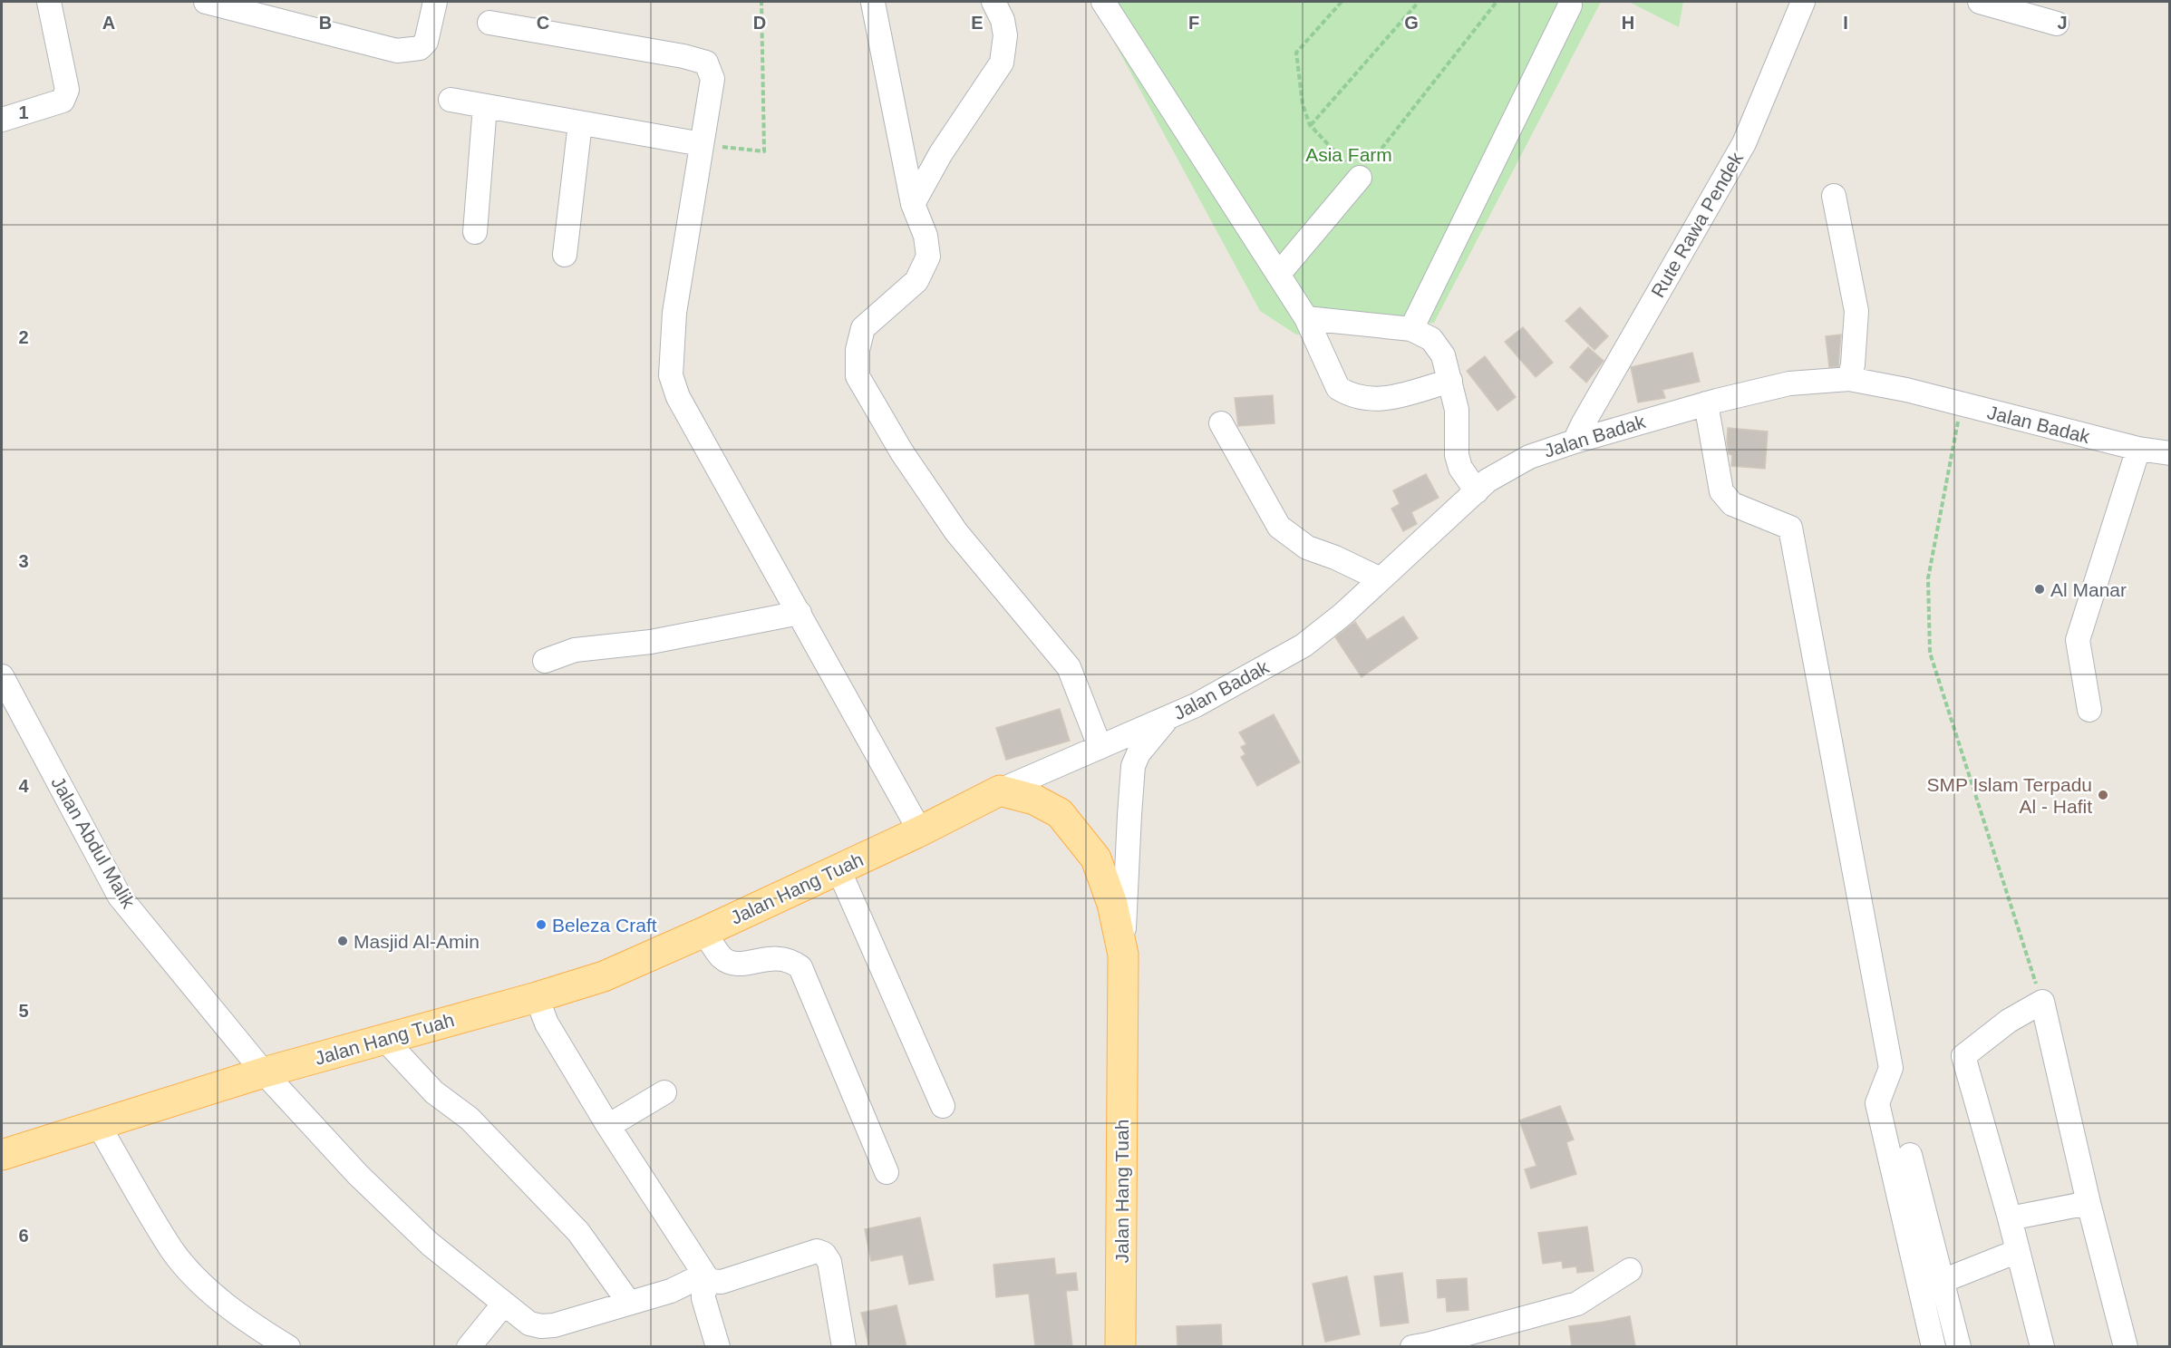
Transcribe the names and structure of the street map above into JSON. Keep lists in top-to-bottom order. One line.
{"streets":{"main road":["Jalan Hang Tuah"],"street":["Rute Rawa Pendek","Jalan Badak","Jalan Abdul Malik"]},"crossings":[["Rute Rawa Pendek","Jalan Badak"],["Jalan Badak","Jalan Hang Tuah"],["Jalan Abdul Malik","Jalan Hang Tuah"]],"parks":["Asia Farm"],"places":["Al Manar","SMP Islam Terpadu Al - Hafit","Beleza Craft","Masjid Al-Amin"],"grid":{"columns":["A","B","C","D","E","F","G","H","I","J"],"rows":["1","2","3","4","5","6"]}}
